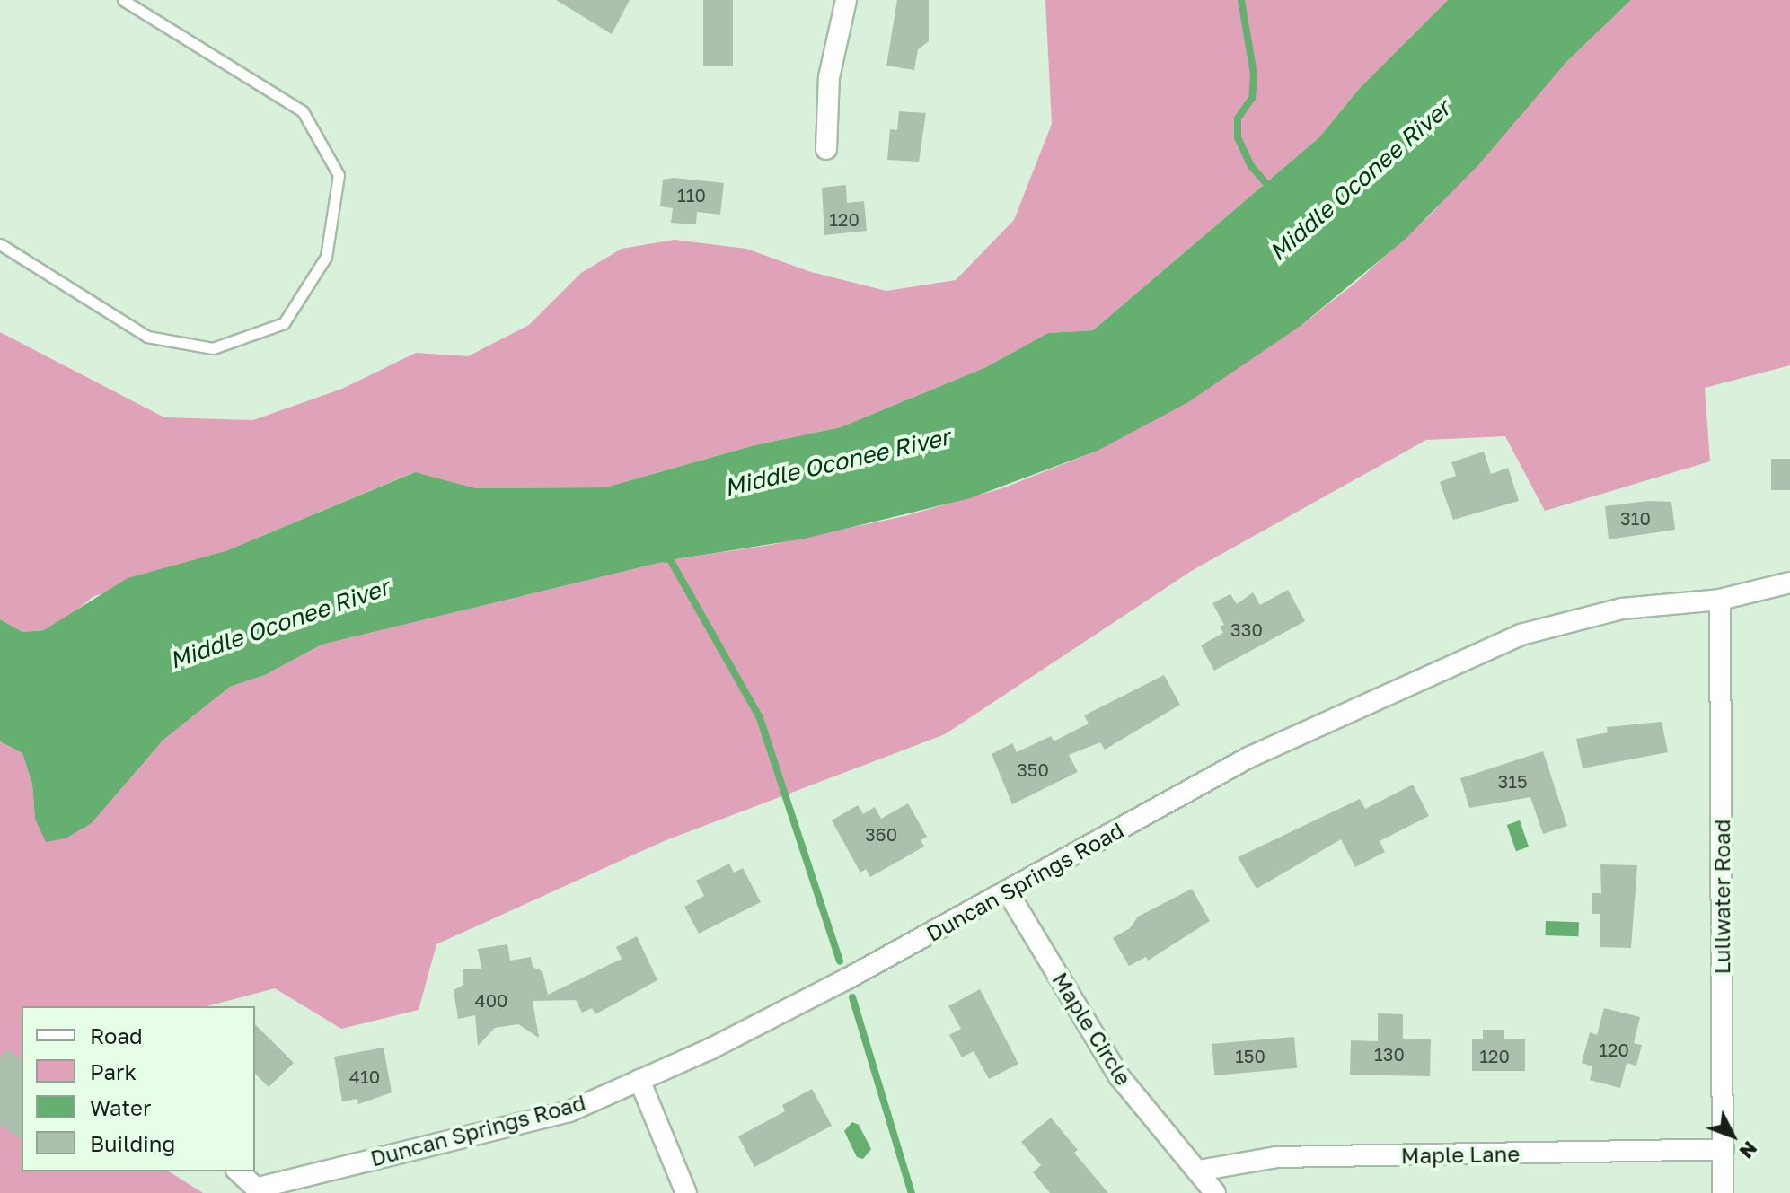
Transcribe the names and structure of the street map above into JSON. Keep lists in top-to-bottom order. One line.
{"streets":{"street":["Duncan Springs Road","Lullwater Road","Maple Circle","Maple Lane"]},"crossings":[["Duncan Springs Road","Lullwater Road"],["Duncan Springs Road","Maple Circle"],["Lullwater Road","Maple Lane"],["Maple Circle","Maple Lane"]],"water":["Middle Oconee River"],"house_numbers":["110","120","310","330","350","315","360","400","120","130","150","120","410"],"legend":["Road","Park","Water","Building"],"north":"bottom right"}
